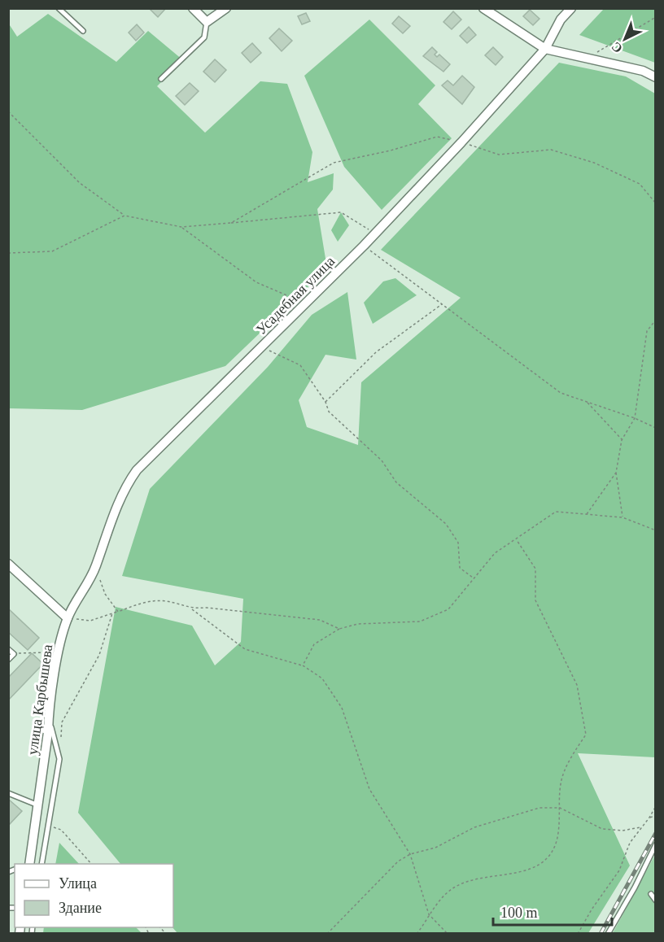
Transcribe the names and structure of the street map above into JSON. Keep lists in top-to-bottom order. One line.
{"streets":{"street":["Усадебная улица","улица Карбышева"]},"crossings":[["Усадебная улица","улица Карбышева"]],"legend":["Улица","Здание"],"scale_bar":"100 m","north":"bottom left"}
